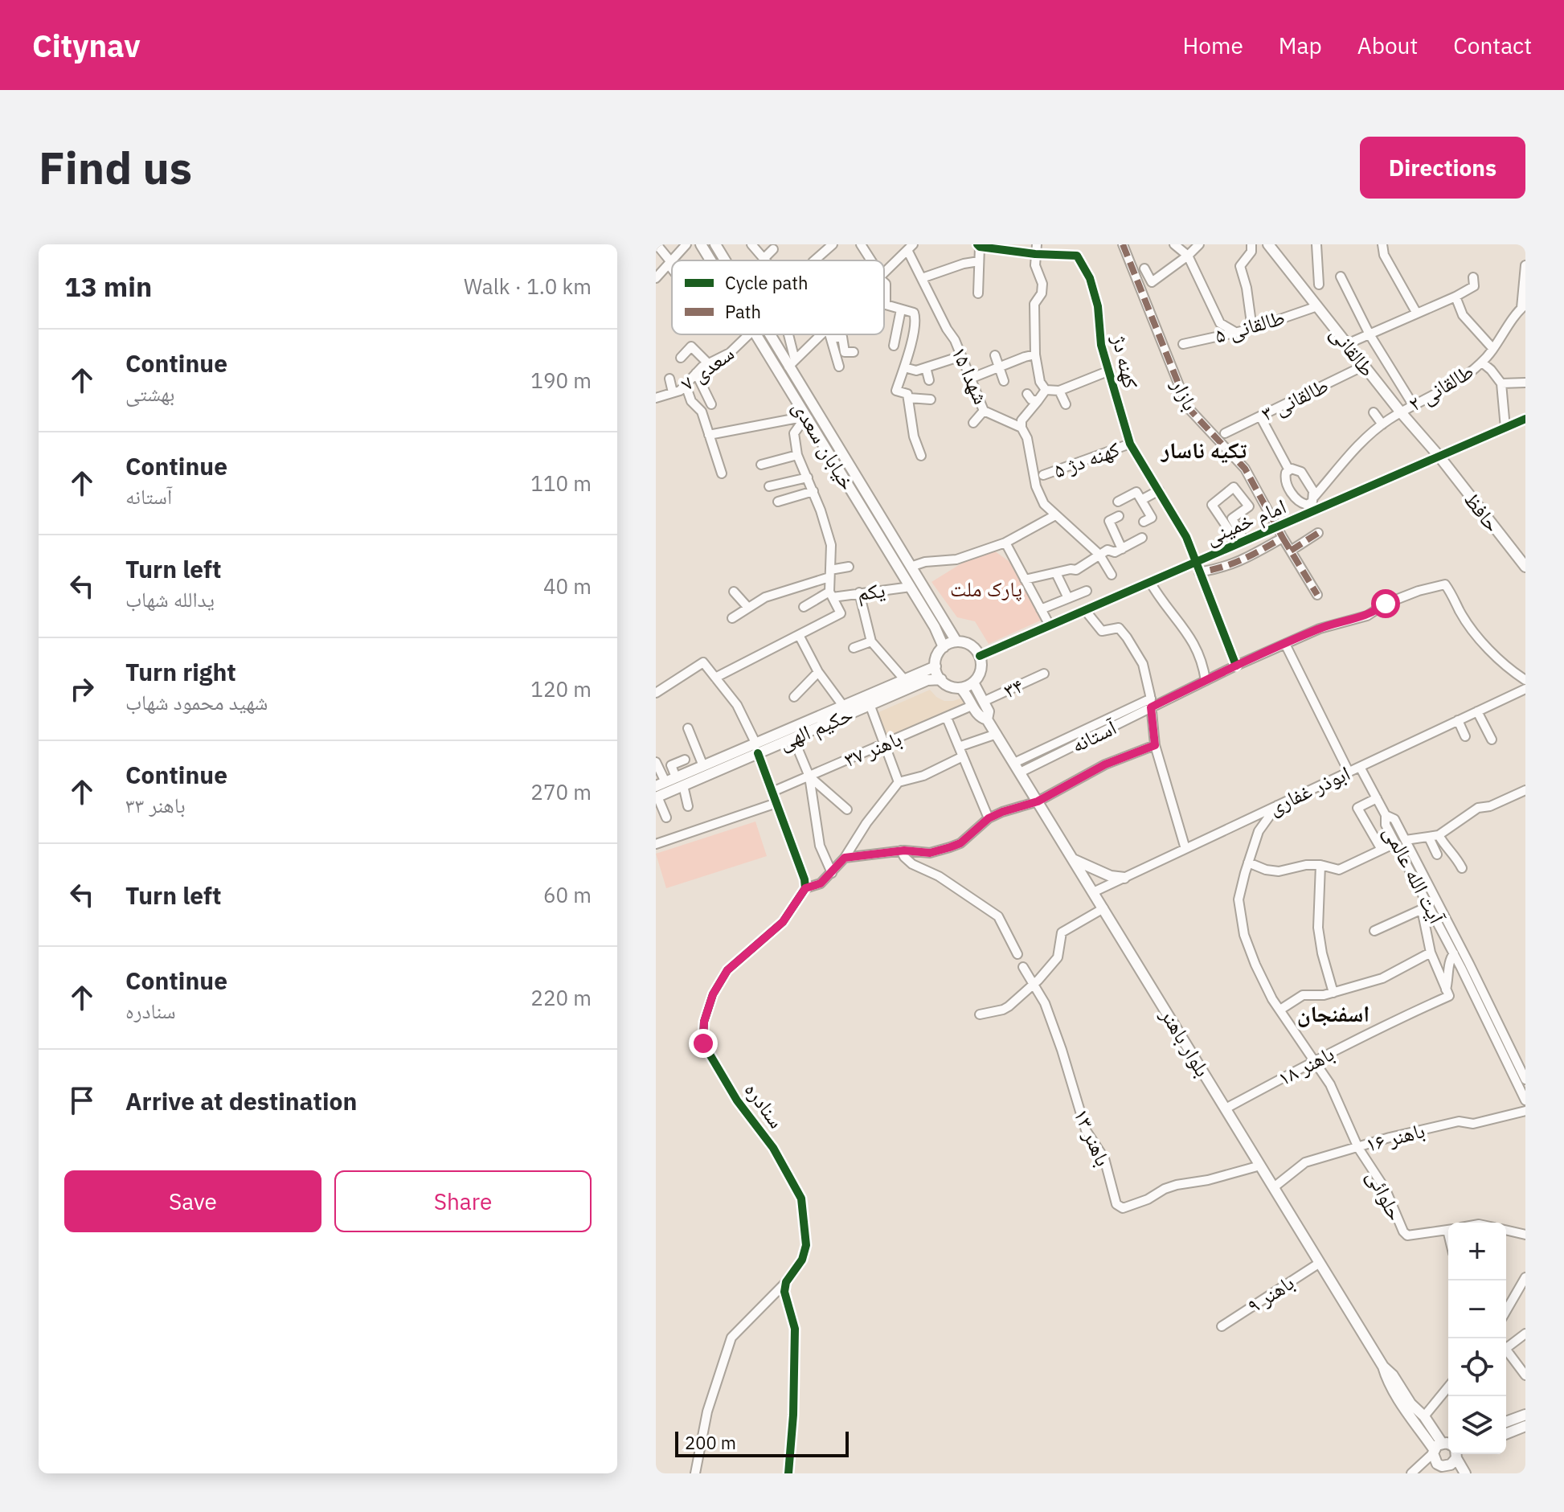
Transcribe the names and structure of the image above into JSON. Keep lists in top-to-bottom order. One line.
{"streets":{"main road":["طالقانی","خیابان سعدی","حافظ","حکیم الهی","بلوار باهنر"],"street":["طالقانی ۵","کهنه دژ","سعدی ۷","شهدا ۱۵","طالقانی ۲","بازار","طالقانی ۳","کهنه دژ ۵","امام خمینی","یکم","۳۴","آستانه","باهنر ۳۷","ابوذر غفاری","آیت الله عالمی","باهنر ۱۸","سنادره","باهنر ۱۳","باهنر ۱۶","حلوائی","باهنر ۹"]},"crossings":[["طالقانی ۵","طالقانی"],["طالقانی","طالقانی ۲"],["طالقانی","طالقانی ۳"],["طالقانی","حافظ"],["طالقانی","امام خمینی"],["کهنه دژ","کهنه دژ ۵"],["کهنه دژ","امام خمینی"],["کهنه دژ","آستانه"],["بازار","امام خمینی"],["خیابان سعدی","امام خمینی"],["خیابان سعدی","یکم"],["خیابان سعدی","حکیم الهی"],["حافظ","امام خمینی"],["امام خمینی","حکیم الهی"],["آستانه","بلوار باهنر"],["ابوذر غفاری","بلوار باهنر"],["بلوار باهنر","باهنر ۱۸"],["بلوار باهنر","باهنر ۱۳"],["بلوار باهنر","باهنر ۱۶"],["بلوار باهنر","باهنر ۹"],["باهنر ۱۶","حلوائی"]],"districts":["تکیه ناسار","اسفنجان"],"parks":["پارک ملت"],"legend":["Cycle path","Path"],"scale_bar":"200 m","page":{"header":"Citynav","nav":["Home","Map","About","Contact"],"buttons":["Directions",["Save","Share"]],"title":"Find us","heading":["13 min","Walk · 1.0 km"],"list":[["Continue","بهشتی","190 m"],["Continue","آستانه","110 m"],["Turn left","یدالله شهاب","40 m"],["Turn right","شهید محمود شهاب","120 m"],["Continue","باهنر ۳۳","270 m"],["Turn left","60 m"],["Continue","سنادره","220 m"],"Arrive at destination"],"map_buttons":["+","−"],"scale":"200 m"}}
